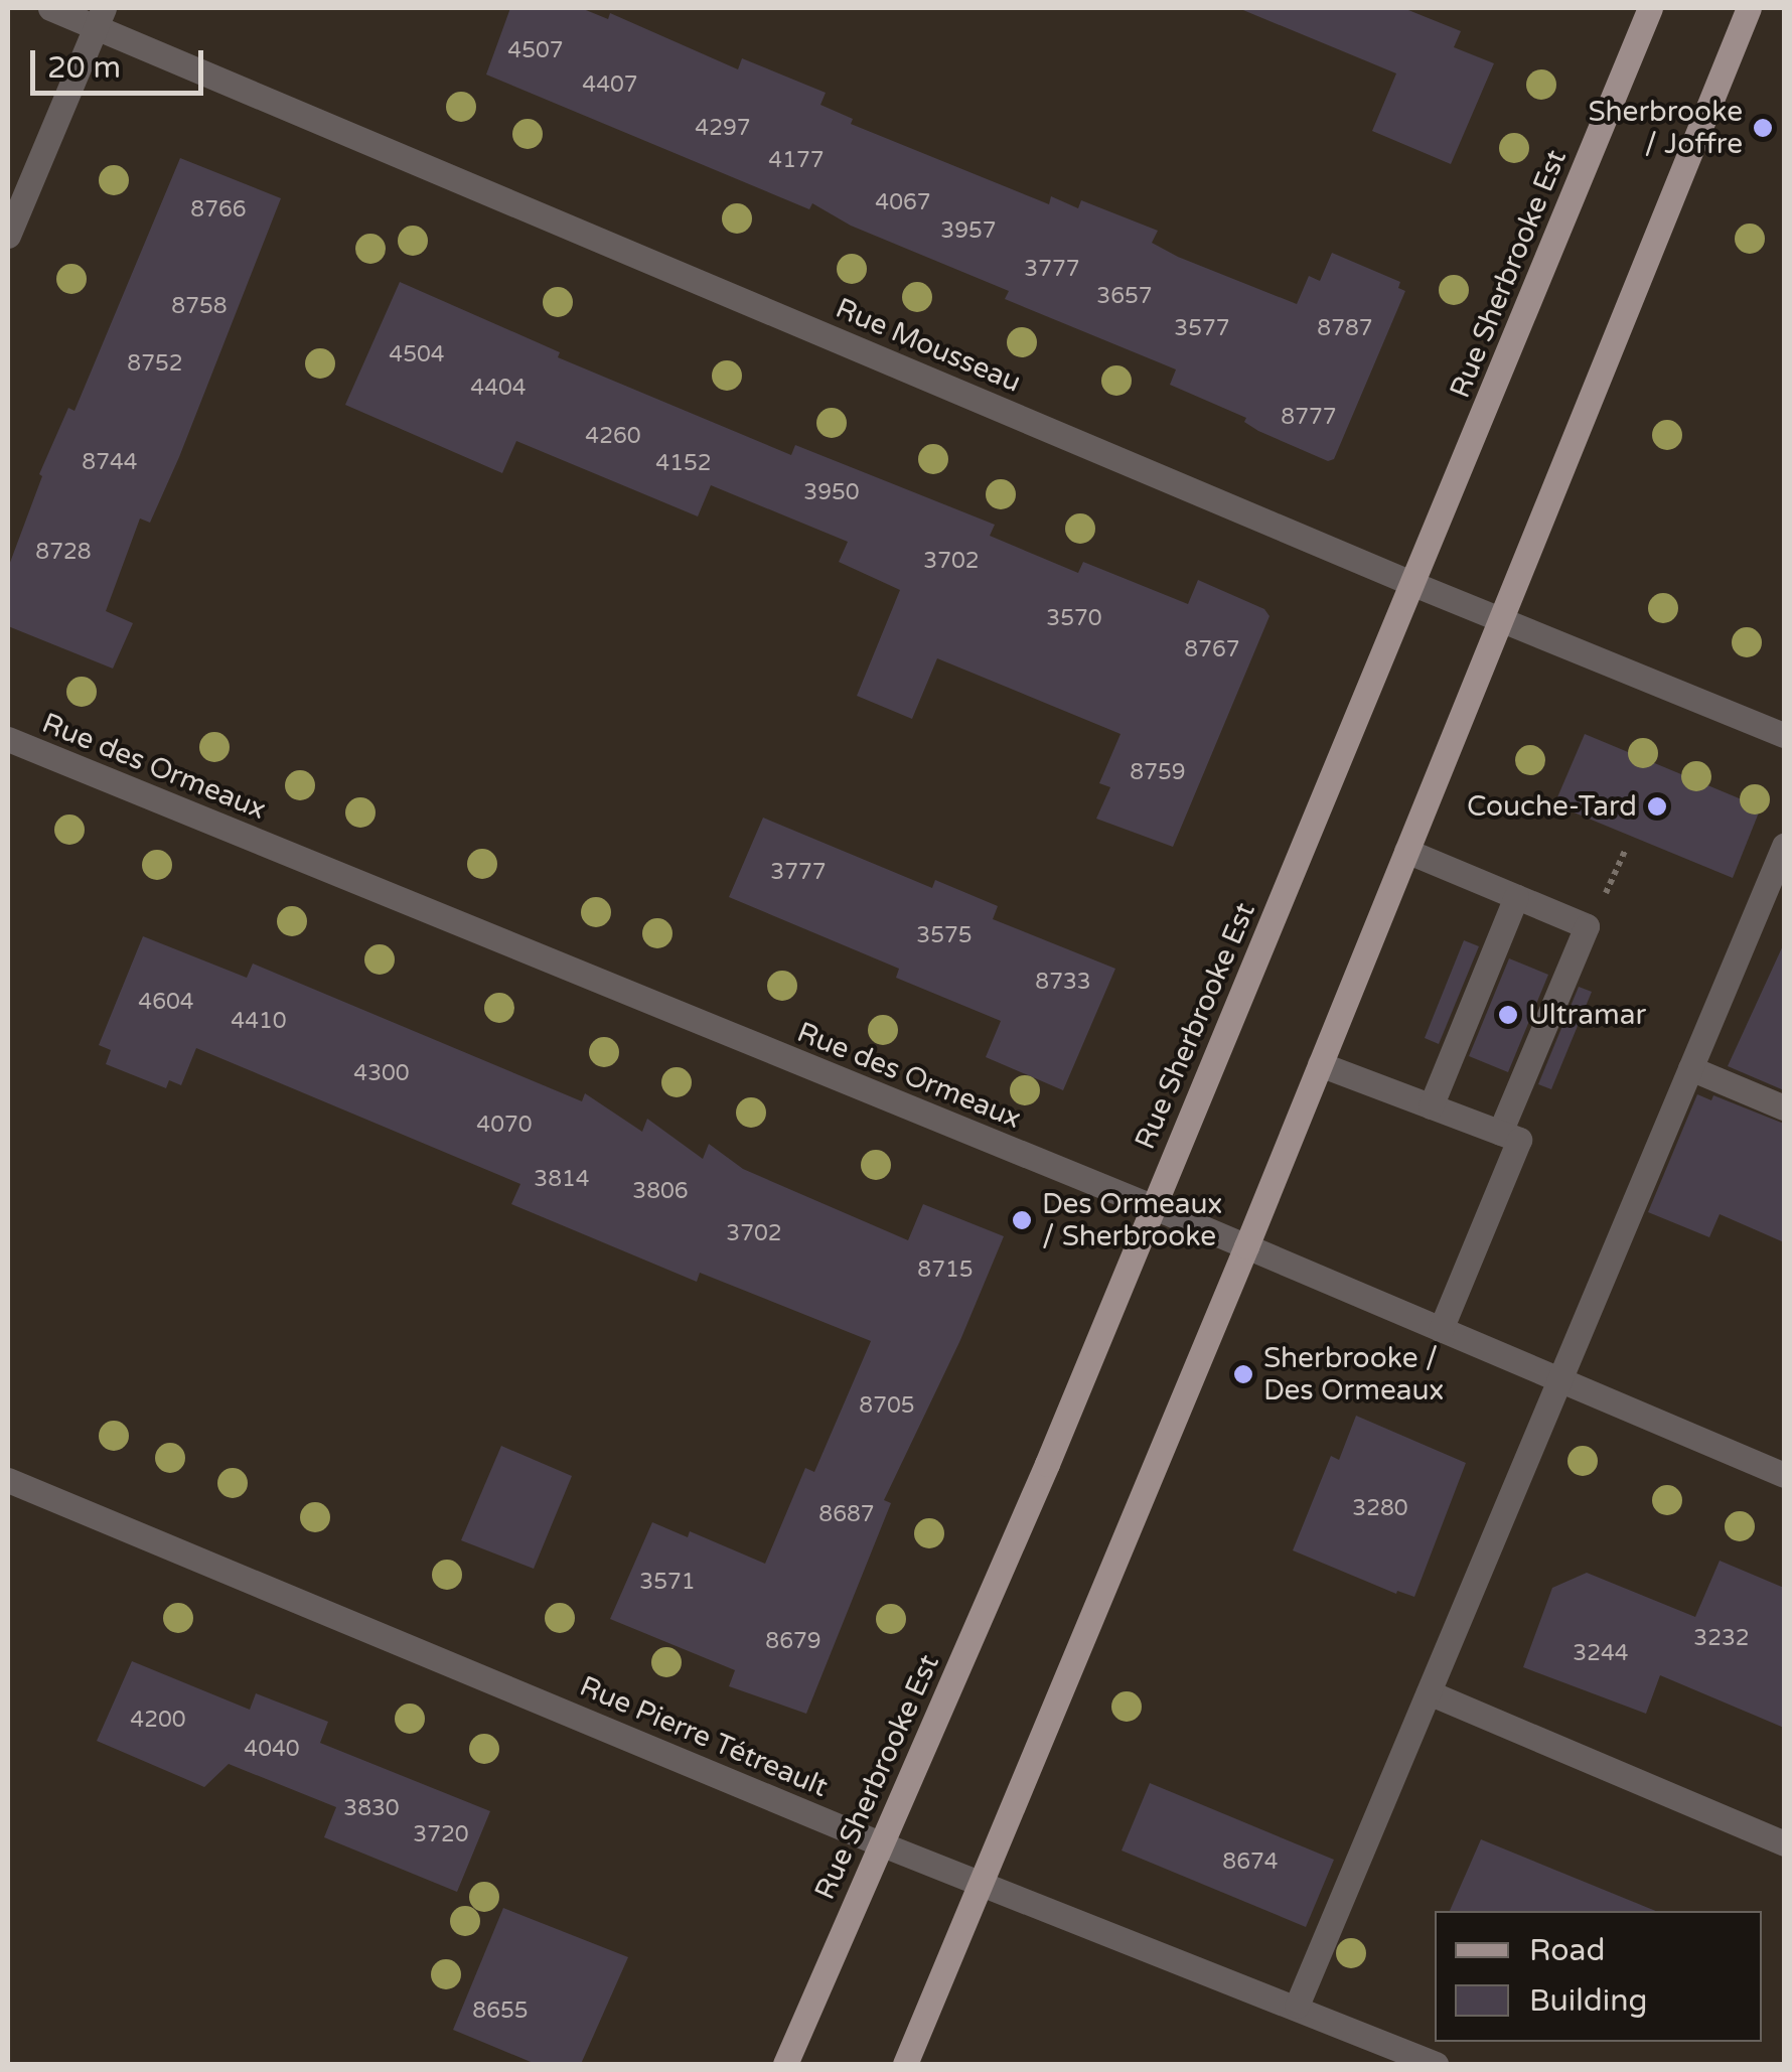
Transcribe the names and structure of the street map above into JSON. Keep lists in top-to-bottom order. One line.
{"streets":{"main road":["Rue Sherbrooke Est"],"street":["Rue Mousseau","Rue des Ormeaux","Rue Pierre Tétreault"]},"crossings":[["Rue Sherbrooke Est","Rue Mousseau"],["Rue Sherbrooke Est","Rue des Ormeaux"],["Rue Sherbrooke Est","Rue Pierre Tétreault"]],"places":["Sherbrooke / Joffre","Couche-Tard","Ultramar","Des Ormeaux / Sherbrooke","Sherbrooke / Des Ormeaux"],"house_numbers":["4507","4407","4297","4177","4067","8766","3957","3777","3657","8758","3577","8787","4504","8752","4404","8777","4260","8744","4152","3950","8728","3702","3570","8767","8759","3777","3575","8733","4604","4410","4300","4070","3814","3806","3702","8715","8705","3280","8687","3571","3232","8679","3244","4200","4040","3830","3720","8674","8655"],"legend":["Road","Building"],"scale_bar":"20 m"}
